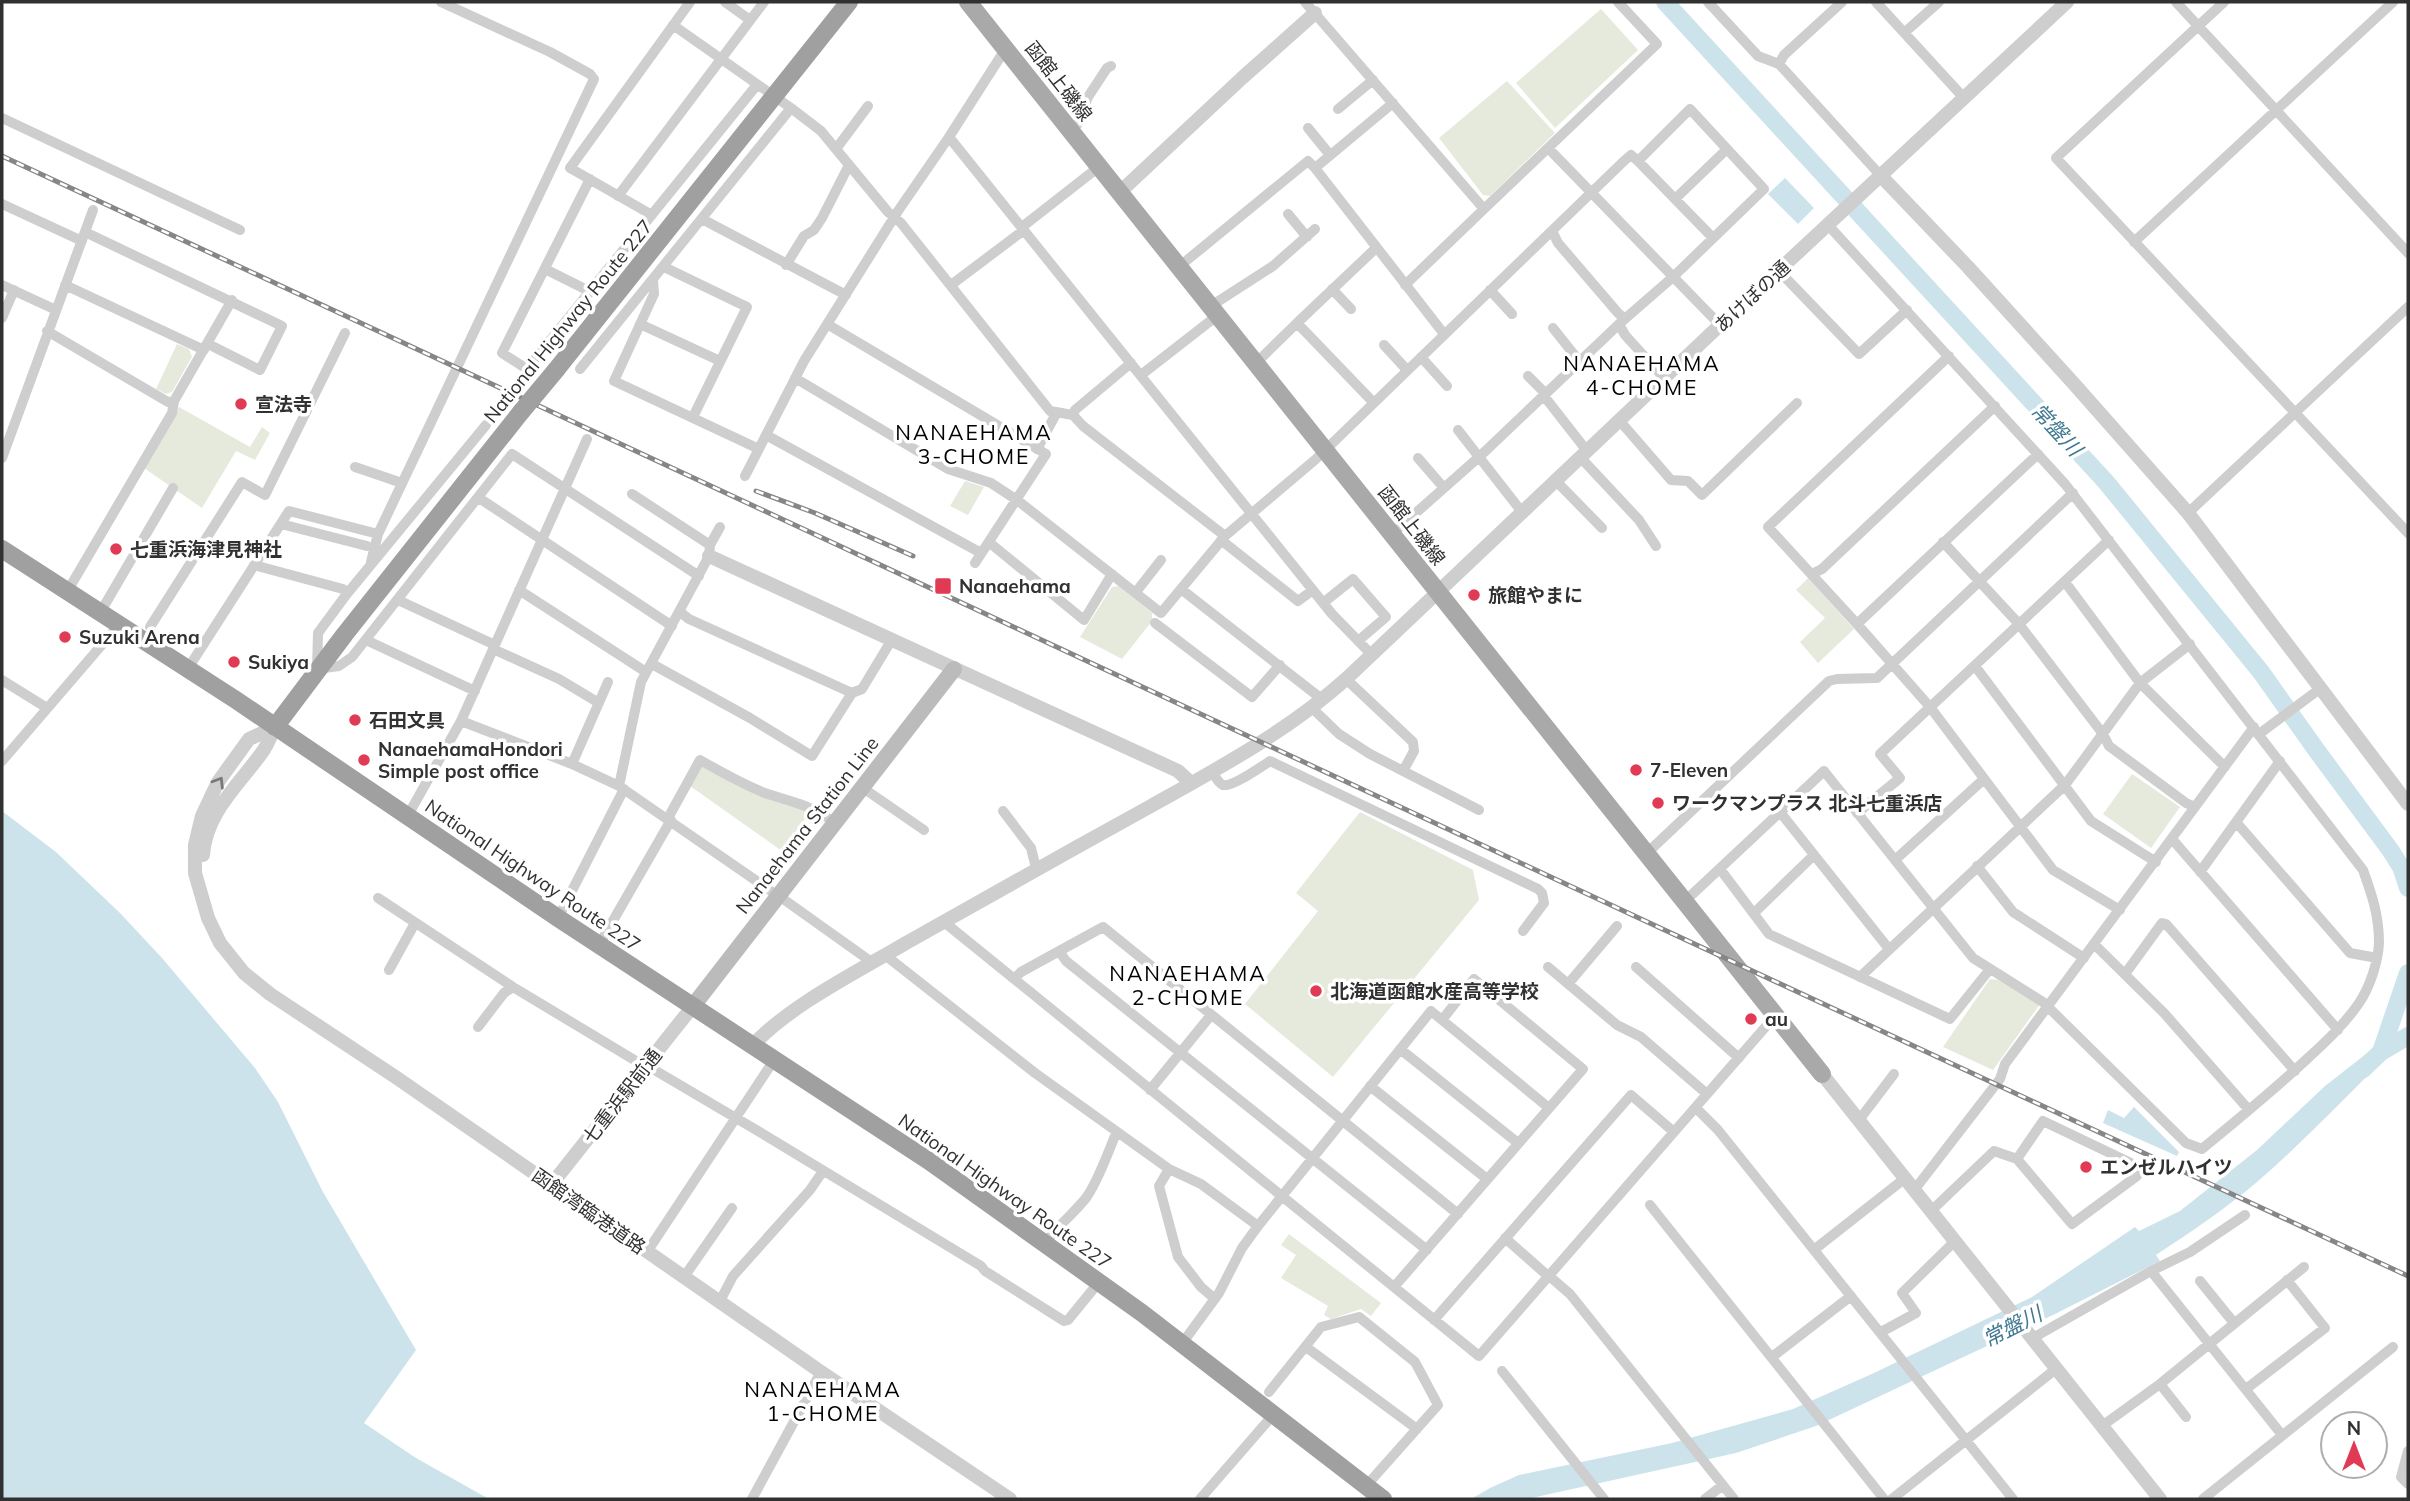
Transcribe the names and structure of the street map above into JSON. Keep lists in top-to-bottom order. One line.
{"streets":{"highway":["National Highway Route 227"],"main road":["函館上磯線","Nanaehama Station Line"],"street":["あけぼの通","七重浜駅前通","函館湾臨港道路"]},"crossings":[["函館上磯線","あけぼの通"],["あけぼの通","National Highway Route 227"],["National Highway Route 227","Nanaehama Station Line"],["National Highway Route 227","七重浜駅前通"],["National Highway Route 227","函館湾臨港道路"],["Nanaehama Station Line","七重浜駅前通"],["七重浜駅前通","函館湾臨港道路"]],"districts":["NANAEHAMA 4-CHOME","NANAEHAMA 3-CHOME","NANAEHAMA 2-CHOME","NANAEHAMA 1-CHOME"],"water":["常盤川"],"places":{"other":["宣法寺","七重浜海津見神社","旅館やまに","Suzuki Arena","Sukiya","石田文具","NanaehamaHondori Simple post office","7-Eleven","ワークマンプラス 北斗七重浜店","北海道函館水産高等学校","au","エンゼルハイツ"],"transit":["Nanaehama"]},"north":"top"}
